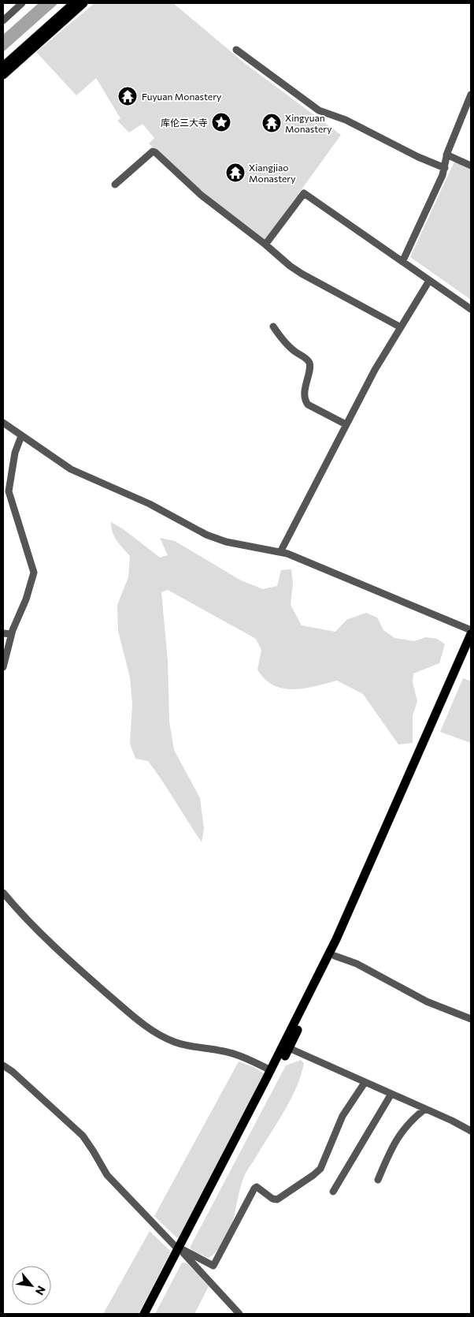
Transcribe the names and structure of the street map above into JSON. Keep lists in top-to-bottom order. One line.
{"places":{"temple":["Fuyuan Monastery","Xingyuan Monastery","Xiangjiao Monastery"],"place":["库伦三大寺"]},"north":"bottom right"}
